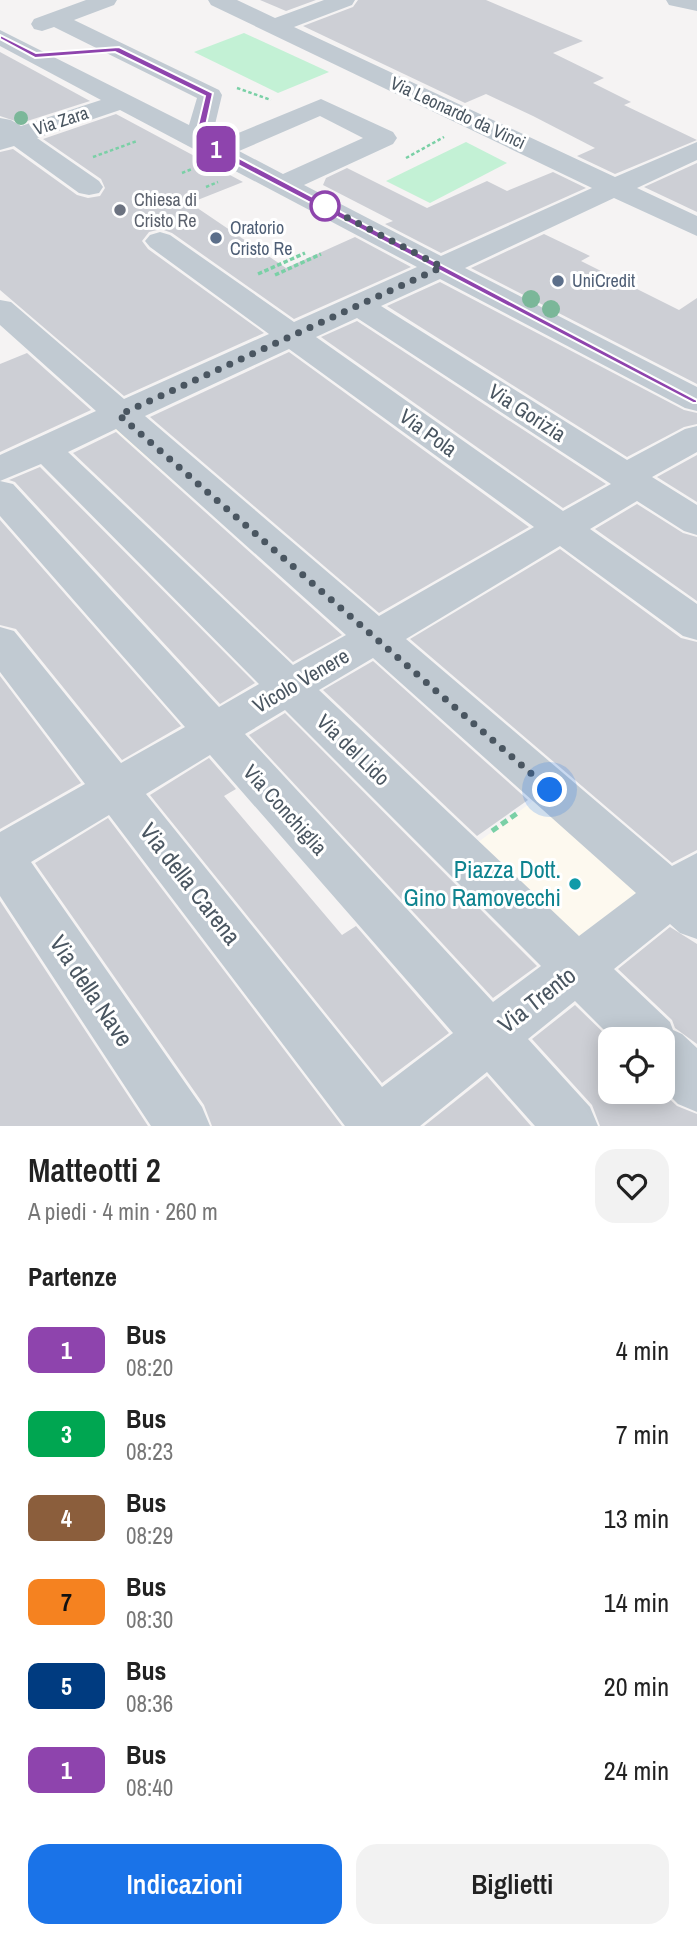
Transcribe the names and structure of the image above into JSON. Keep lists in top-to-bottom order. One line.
{"streets":{"street":["Via Leonardo da Vinci","Via Zara","Via Gorizia","Via Pola","Vicolo Venere","Via del Lido","Via Conchiglia","Via della Carena","Via della Nave","Via Trento"]},"crossings":[["Via Gorizia","Vicolo Venere"],["Via Pola","Vicolo Venere"],["Vicolo Venere","Via del Lido"],["Vicolo Venere","Via Conchiglia"],["Vicolo Venere","Via della Carena"],["Vicolo Venere","Via della Nave"],["Via del Lido","Via Trento"],["Via Conchiglia","Via Trento"],["Via della Carena","Via Trento"]],"places":["Chiesa di Cristo Re","Oratorio Cristo Re","UniCredit","Piazza Dott. Gino Ramovecchi"],"lines":["bus line 1"],"page":{"on_map":"1","heading":[["Matteotti 2","A piedi · 4 min · 260 m"],"Partenze"],"list":[{"mark":"1","name":"Bus","note":"08:20","value":"4 min"},{"mark":"3","name":"Bus","note":"08:23","value":"7 min"},{"mark":"4","name":"Bus","note":"08:29","value":"13 min"},{"mark":"7","name":"Bus","note":"08:30","value":"14 min"},{"mark":"5","name":"Bus","note":"08:36","value":"20 min"},{"mark":"1","name":"Bus","note":"08:40","value":"24 min"}],"buttons":["Indicazioni","Biglietti"]}}
